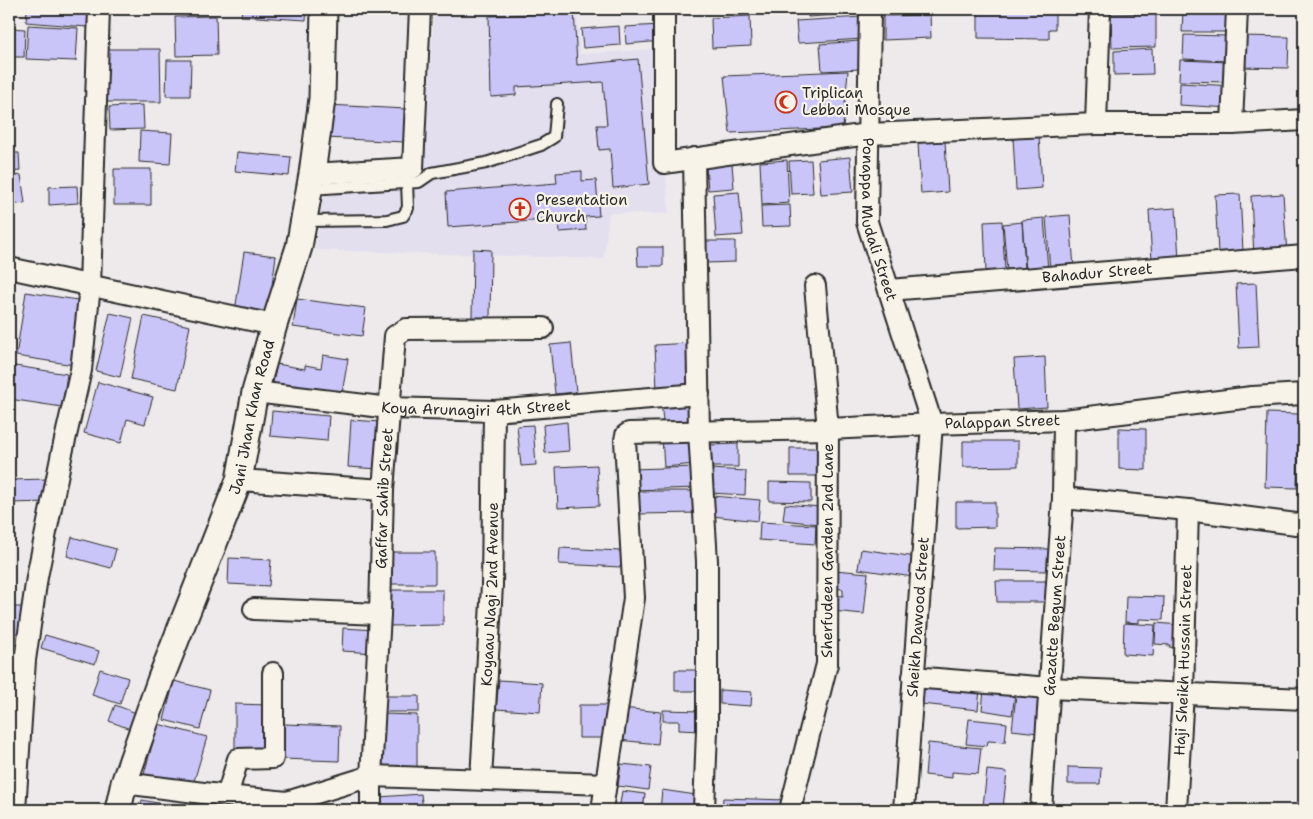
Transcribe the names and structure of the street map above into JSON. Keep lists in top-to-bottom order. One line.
{"streets":{"street":["Ponappa Mudali Street","Bahadur Street","Koya Arunagiri 4th Street","Jani Jhan Khan Road","Palappan Street","Gaffar Sahib Street","Sherfudeen Garden 2nd Lane","Koyaau Nagi 2nd Avenue","Gazatte Begum Street","Sheikh Dawood Street","Haji Sheikh Hussain Street"]},"crossings":[["Ponappa Mudali Street","Bahadur Street"],["Ponappa Mudali Street","Palappan Street"],["Ponappa Mudali Street","Sheikh Dawood Street"],["Koya Arunagiri 4th Street","Jani Jhan Khan Road"],["Koya Arunagiri 4th Street","Gaffar Sahib Street"],["Koya Arunagiri 4th Street","Koyaau Nagi 2nd Avenue"],["Palappan Street","Sherfudeen Garden 2nd Lane"],["Palappan Street","Gazatte Begum Street"],["Palappan Street","Sheikh Dawood Street"]],"places":{"mosque":["Triplican Lebbai Mosque"],"church":["Presentation Church"]}}
